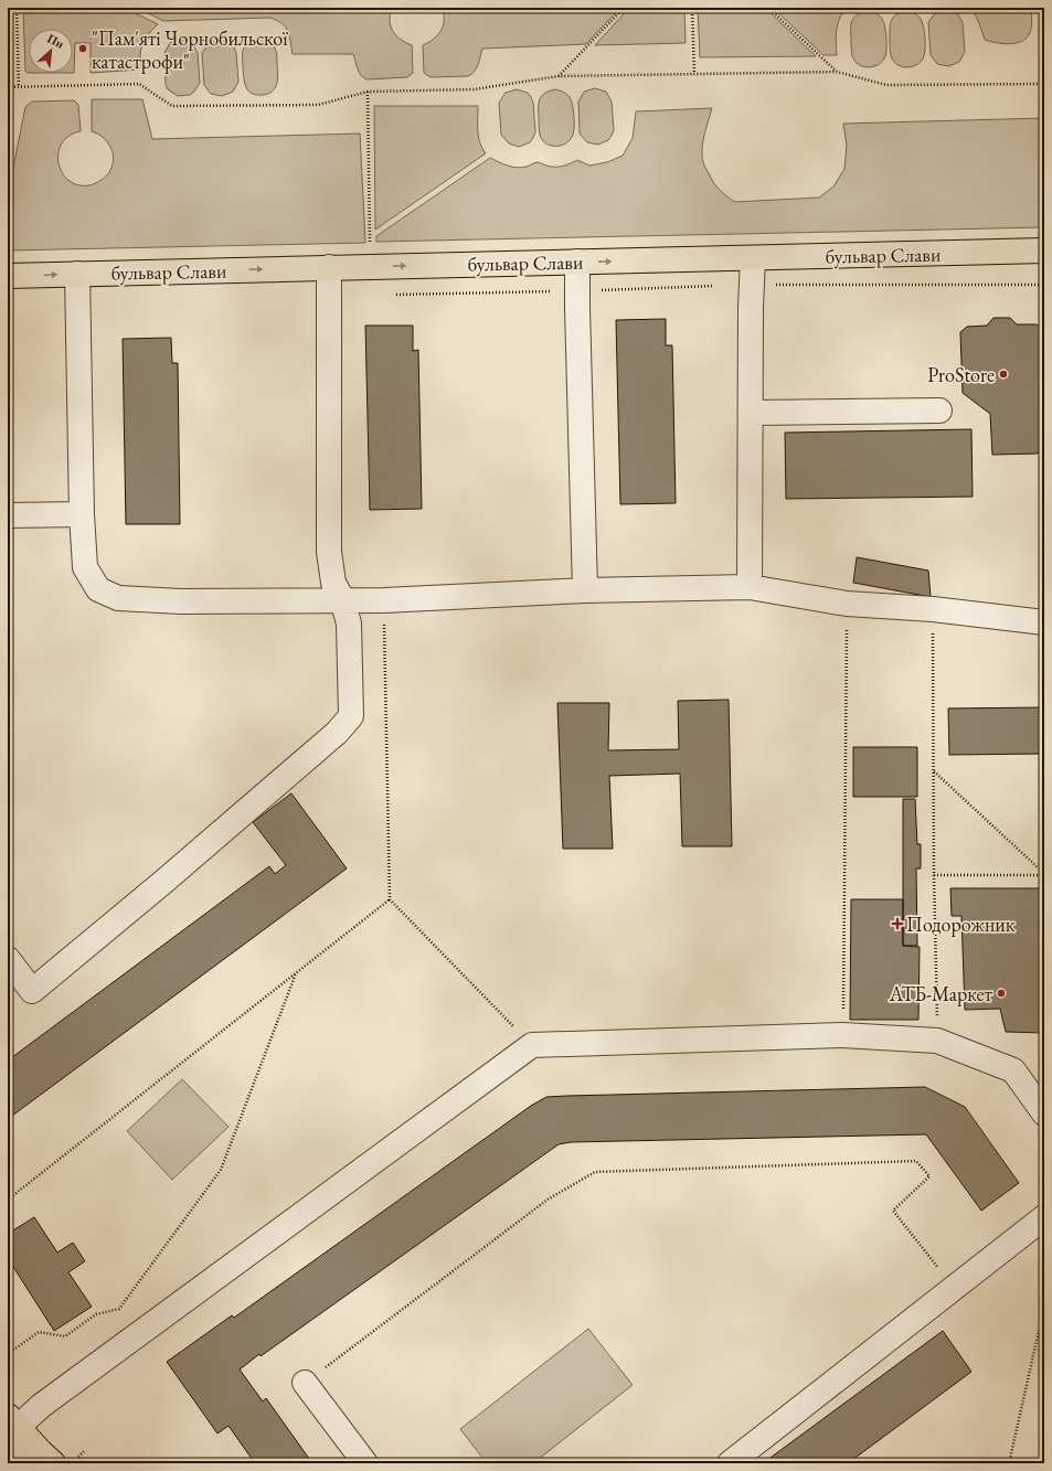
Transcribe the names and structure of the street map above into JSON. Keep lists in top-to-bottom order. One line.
{"streets":{"main road":["бульвар Слави"]},"one_way":["бульвар Слави"],"places":{"other":["\"Пам'яті Чорнобильскої катастрофи\"","ProStore","АТБ-Маркет"],"health":["Подорожник"]},"north":"top right"}
